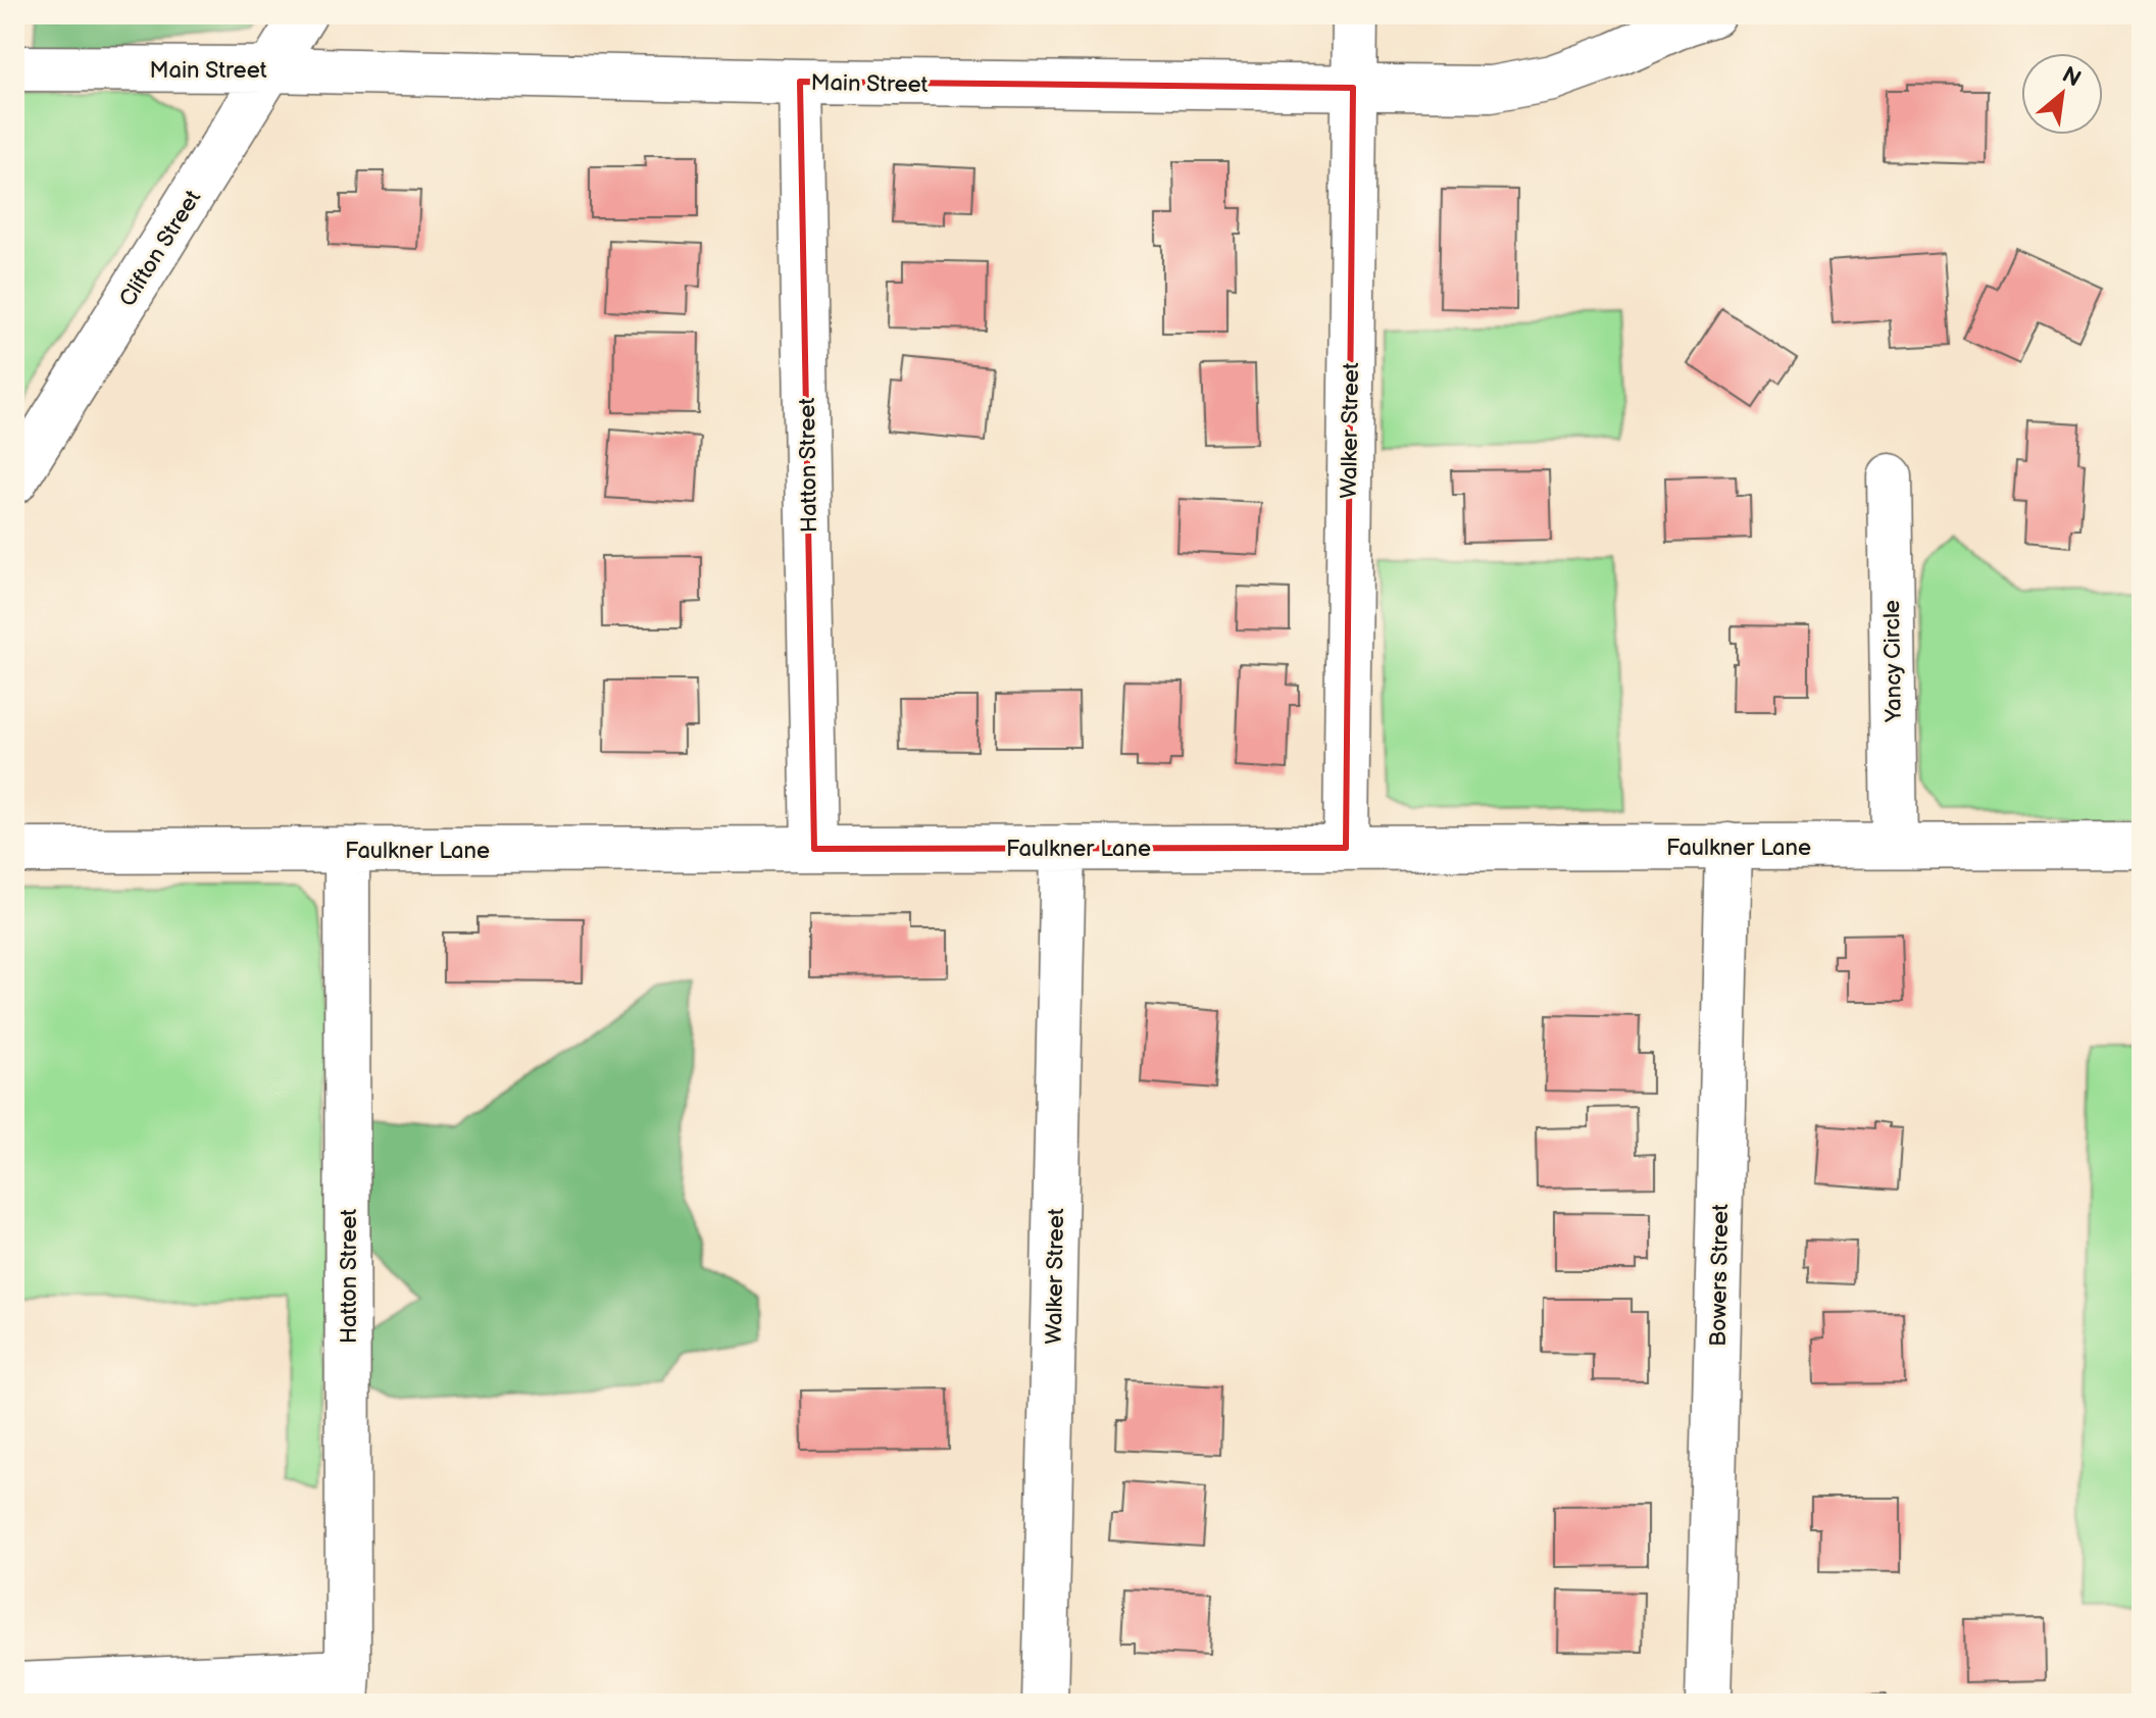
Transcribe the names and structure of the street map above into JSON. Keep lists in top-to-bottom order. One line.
{"streets":{"street":["Main Street","Clifton Street","Walker Street","Hatton Street","Yancy Circle","Faulkner Lane","Bowers Street"]},"crossings":[["Main Street","Clifton Street"],["Main Street","Walker Street"],["Main Street","Hatton Street"],["Walker Street","Faulkner Lane"],["Hatton Street","Faulkner Lane"],["Yancy Circle","Faulkner Lane"],["Faulkner Lane","Bowers Street"]],"north":"top right"}
